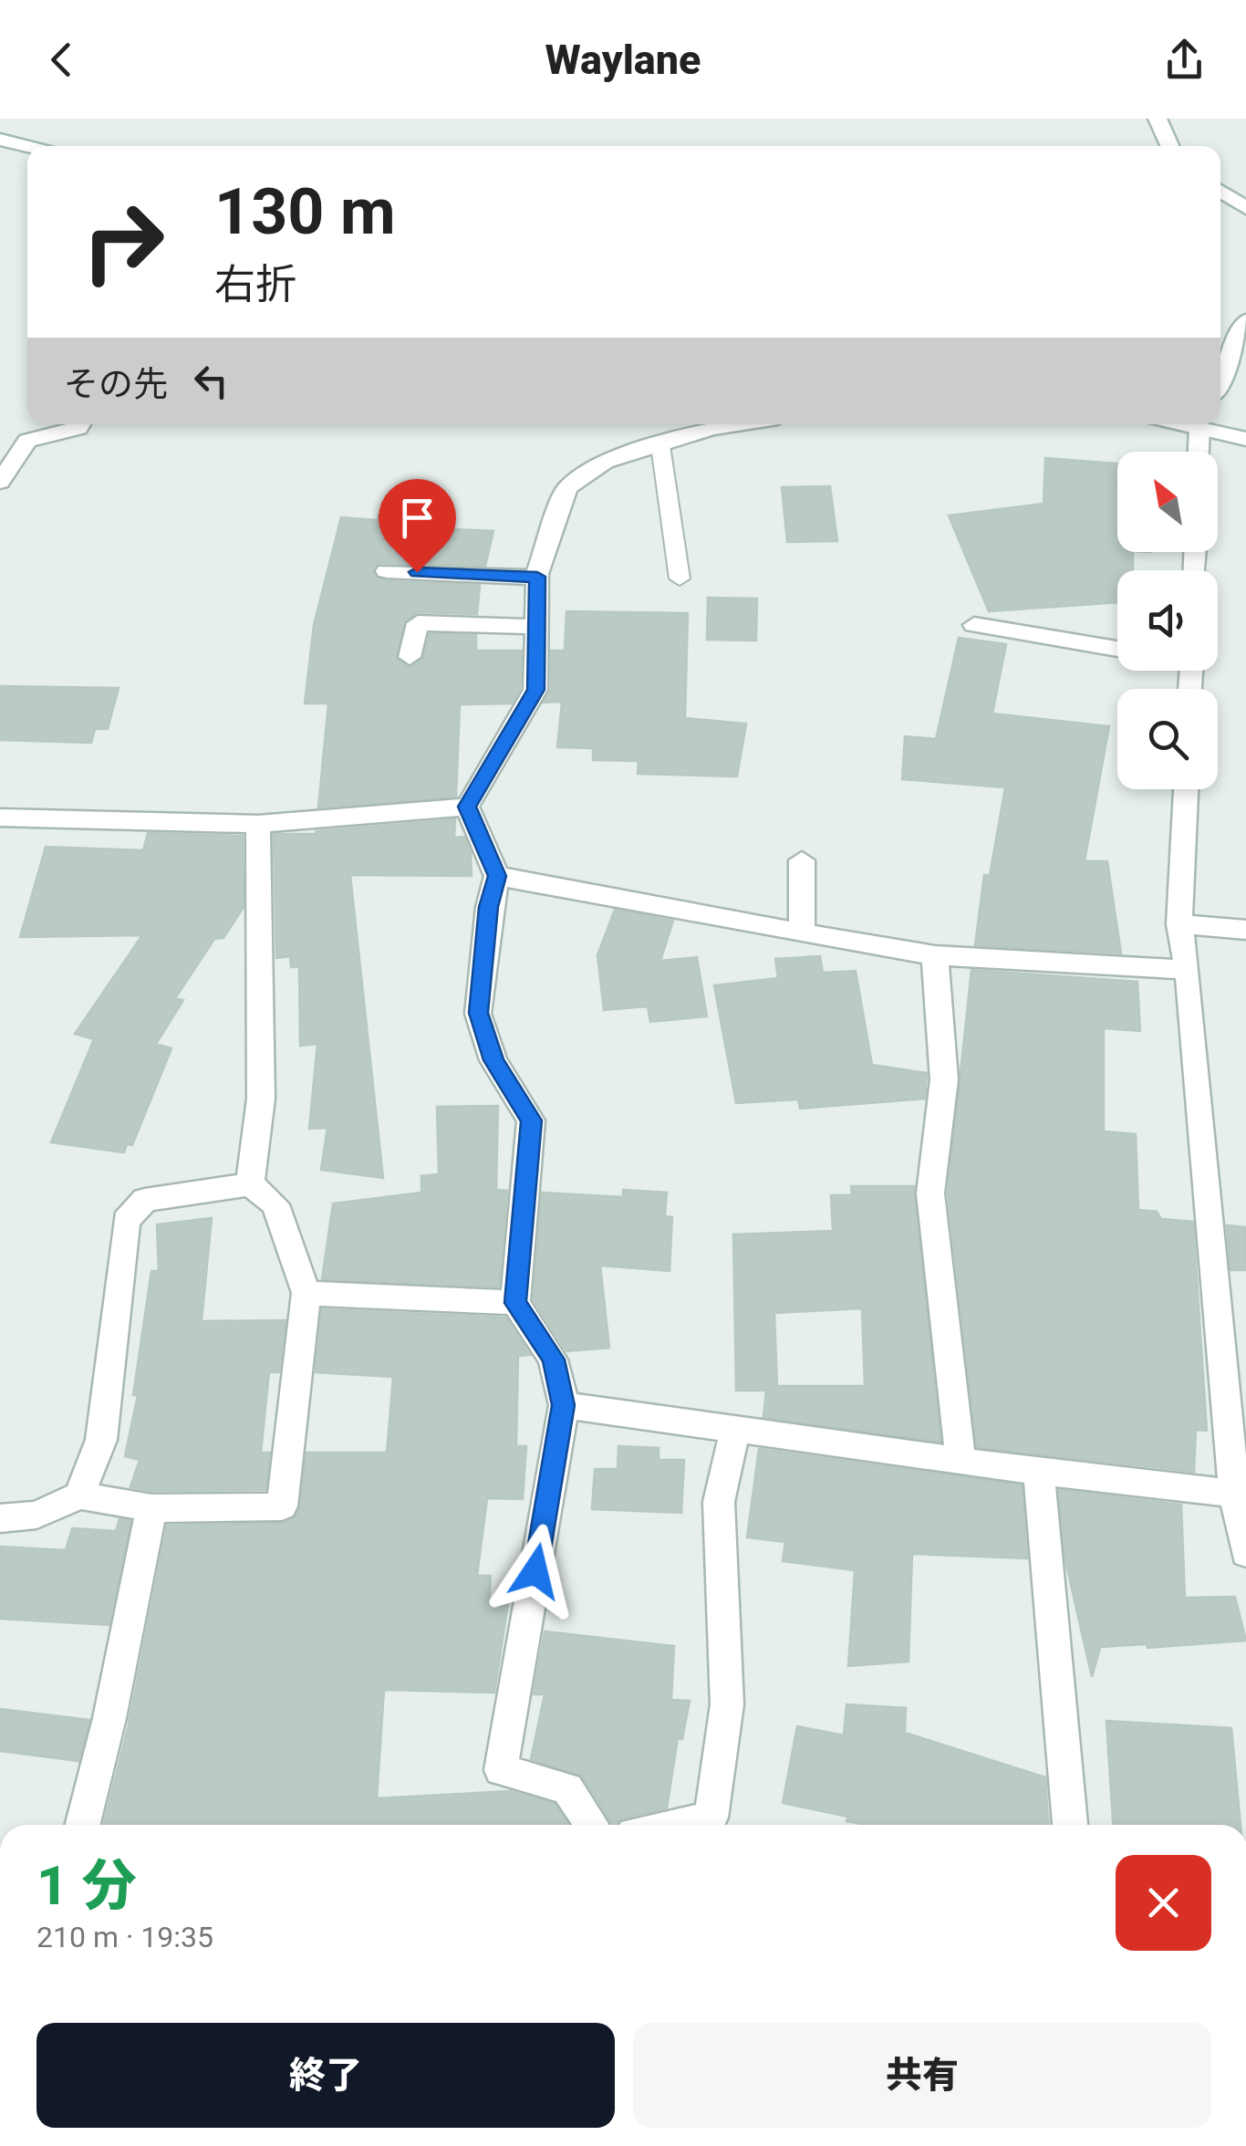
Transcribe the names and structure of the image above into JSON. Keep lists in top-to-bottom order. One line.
{"north":"top left","page":{"header":"Waylane","turn":["130 m","右折"],"then":"その先","heading":["1 分","210 m · 19:35"],"buttons":["終了","共有"]}}
